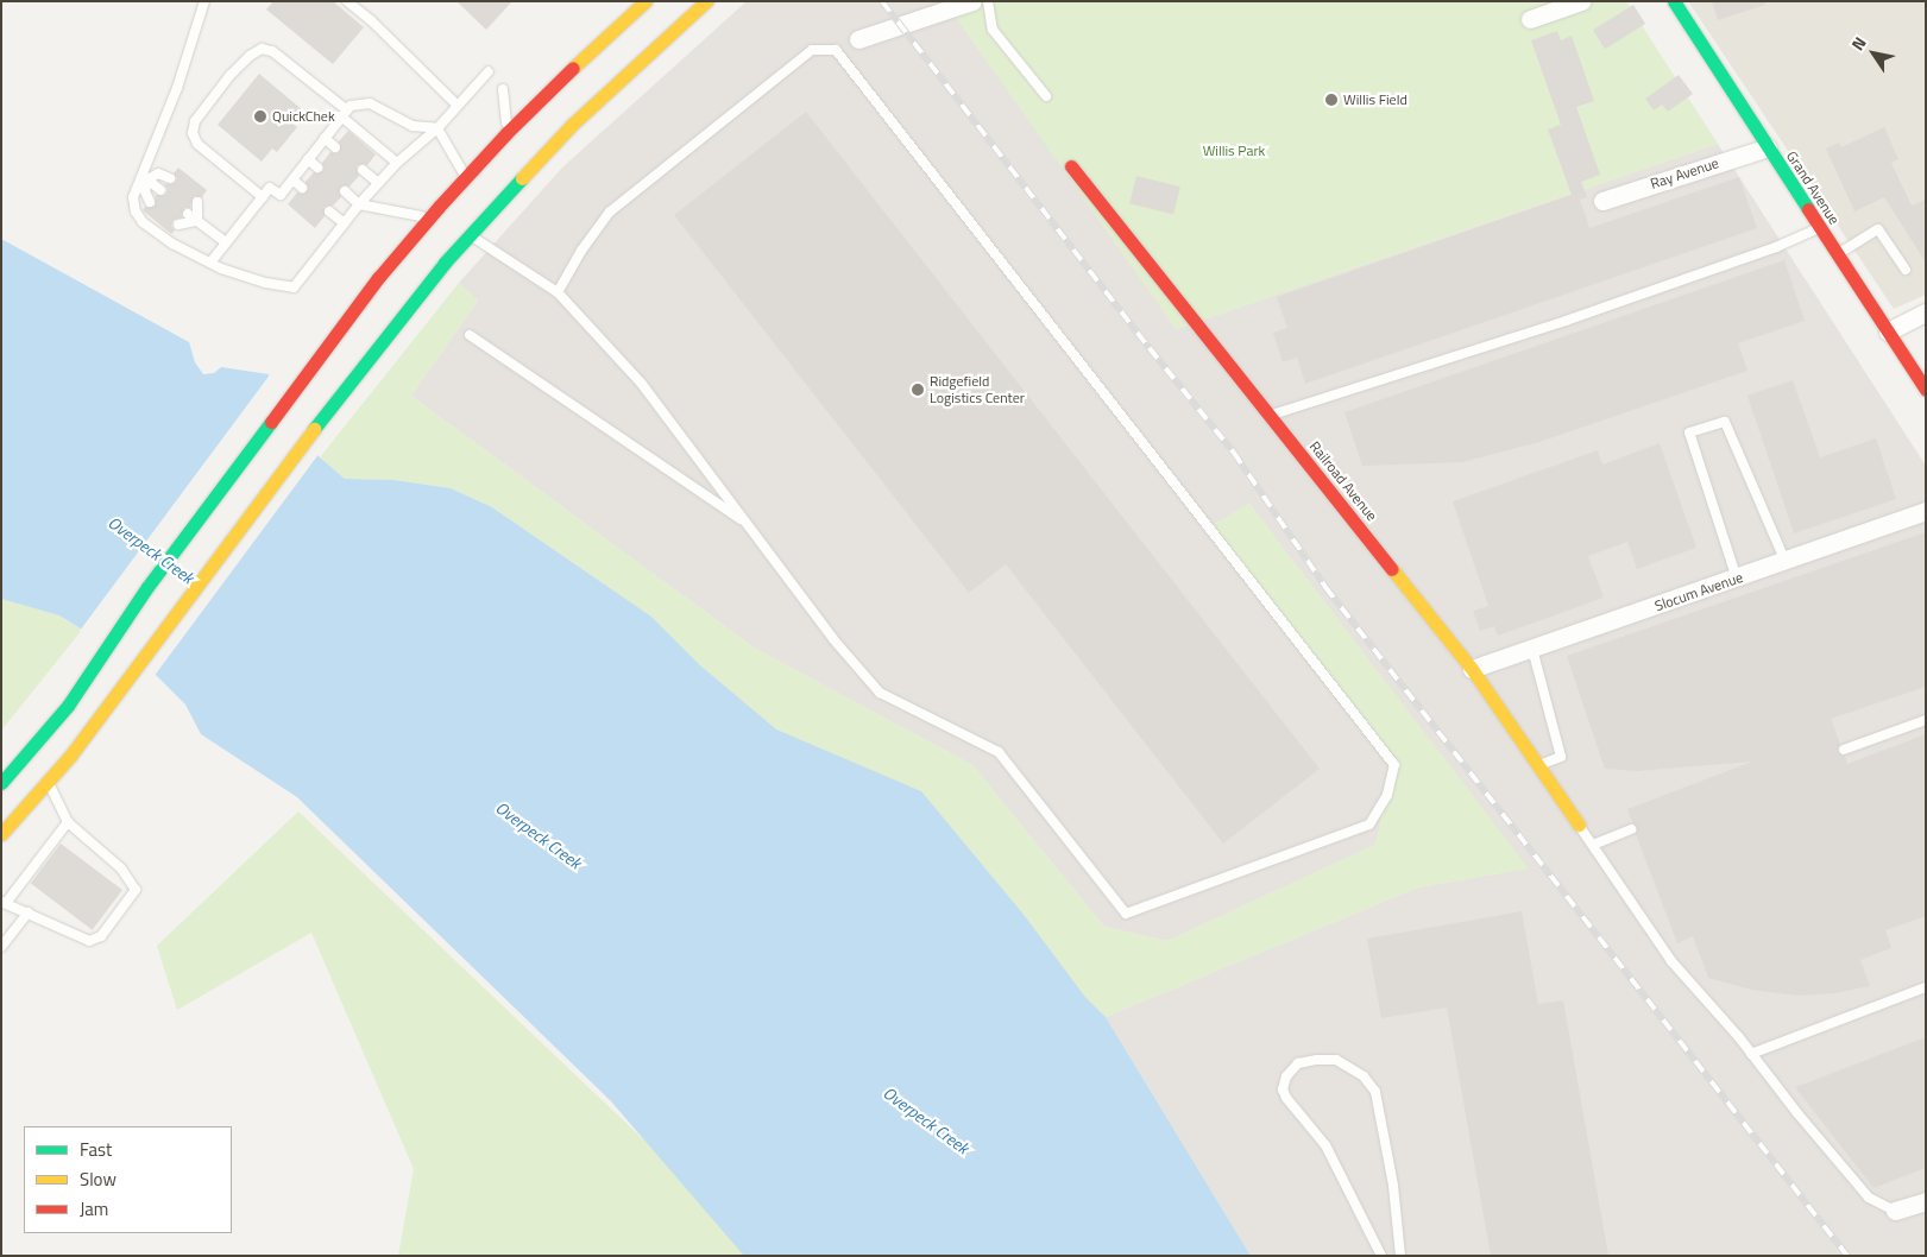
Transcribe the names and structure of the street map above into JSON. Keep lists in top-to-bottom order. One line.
{"streets":{"main road":["Grand Avenue","Railroad Avenue"],"street":["Ray Avenue","Slocum Avenue"]},"crossings":[["Ray Avenue","Grand Avenue"],["Railroad Avenue","Slocum Avenue"]],"water":["Overpeck Creek"],"parks":["Willis Park"],"places":["Willis Field","QuickChek","Ridgefield Logistics Center"],"legend":["Fast","Slow","Jam"],"north":"top left"}
